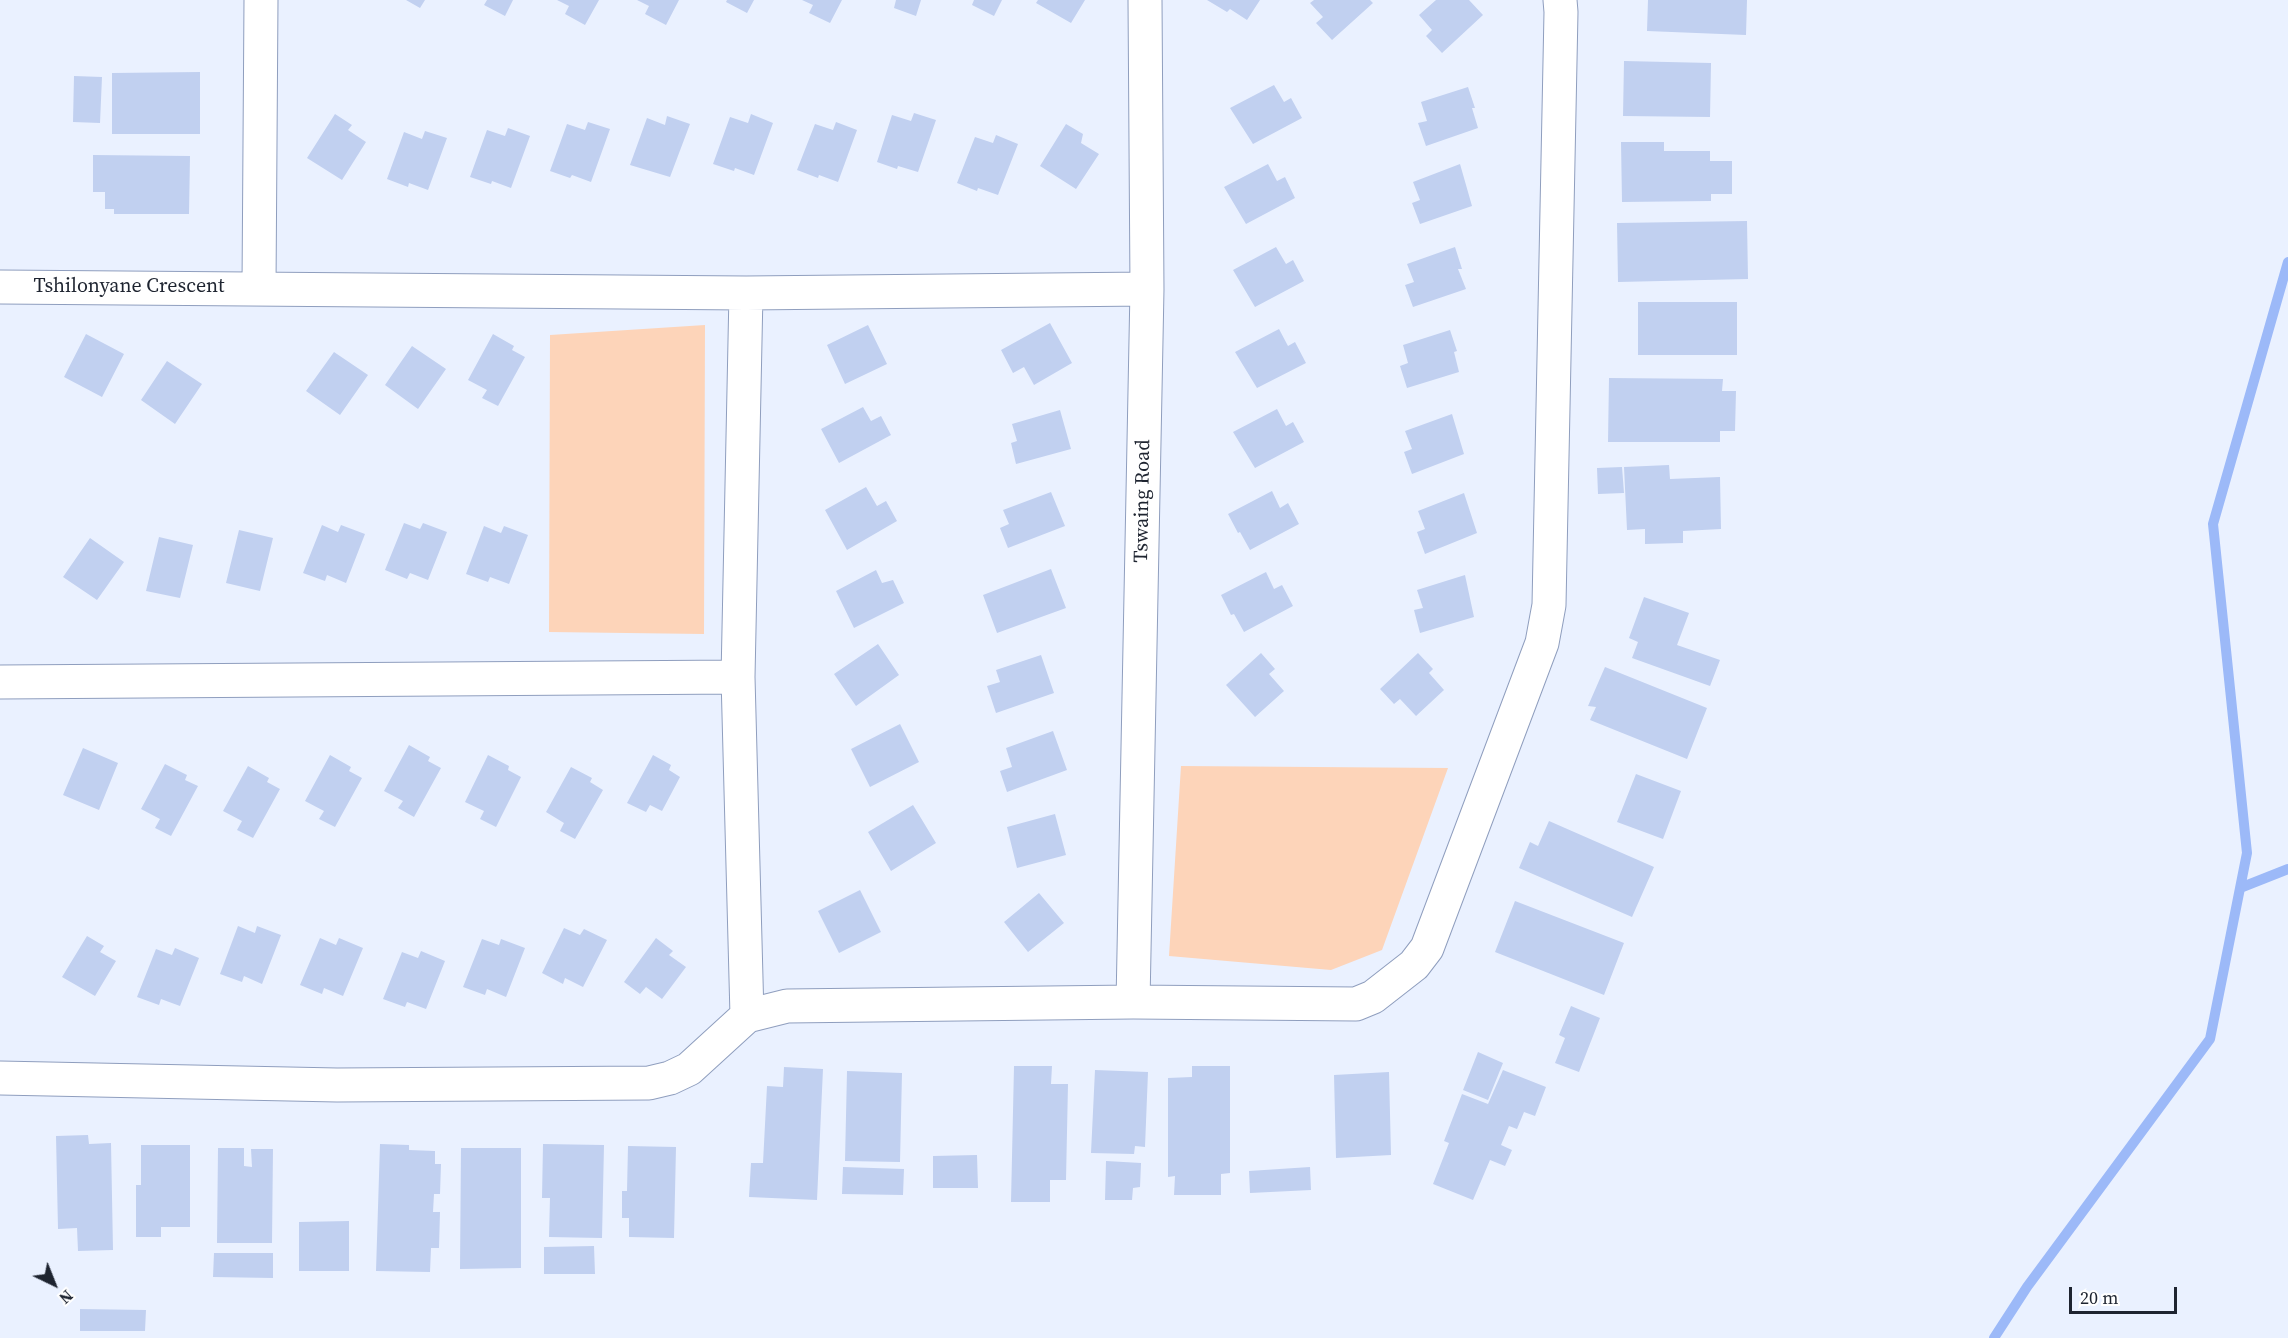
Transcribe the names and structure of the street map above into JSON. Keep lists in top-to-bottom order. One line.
{"streets":{"street":["Tshilonyane Crescent","Tswaing Road"]},"crossings":[["Tshilonyane Crescent","Tswaing Road"]],"scale_bar":"20 m","north":"bottom right"}
